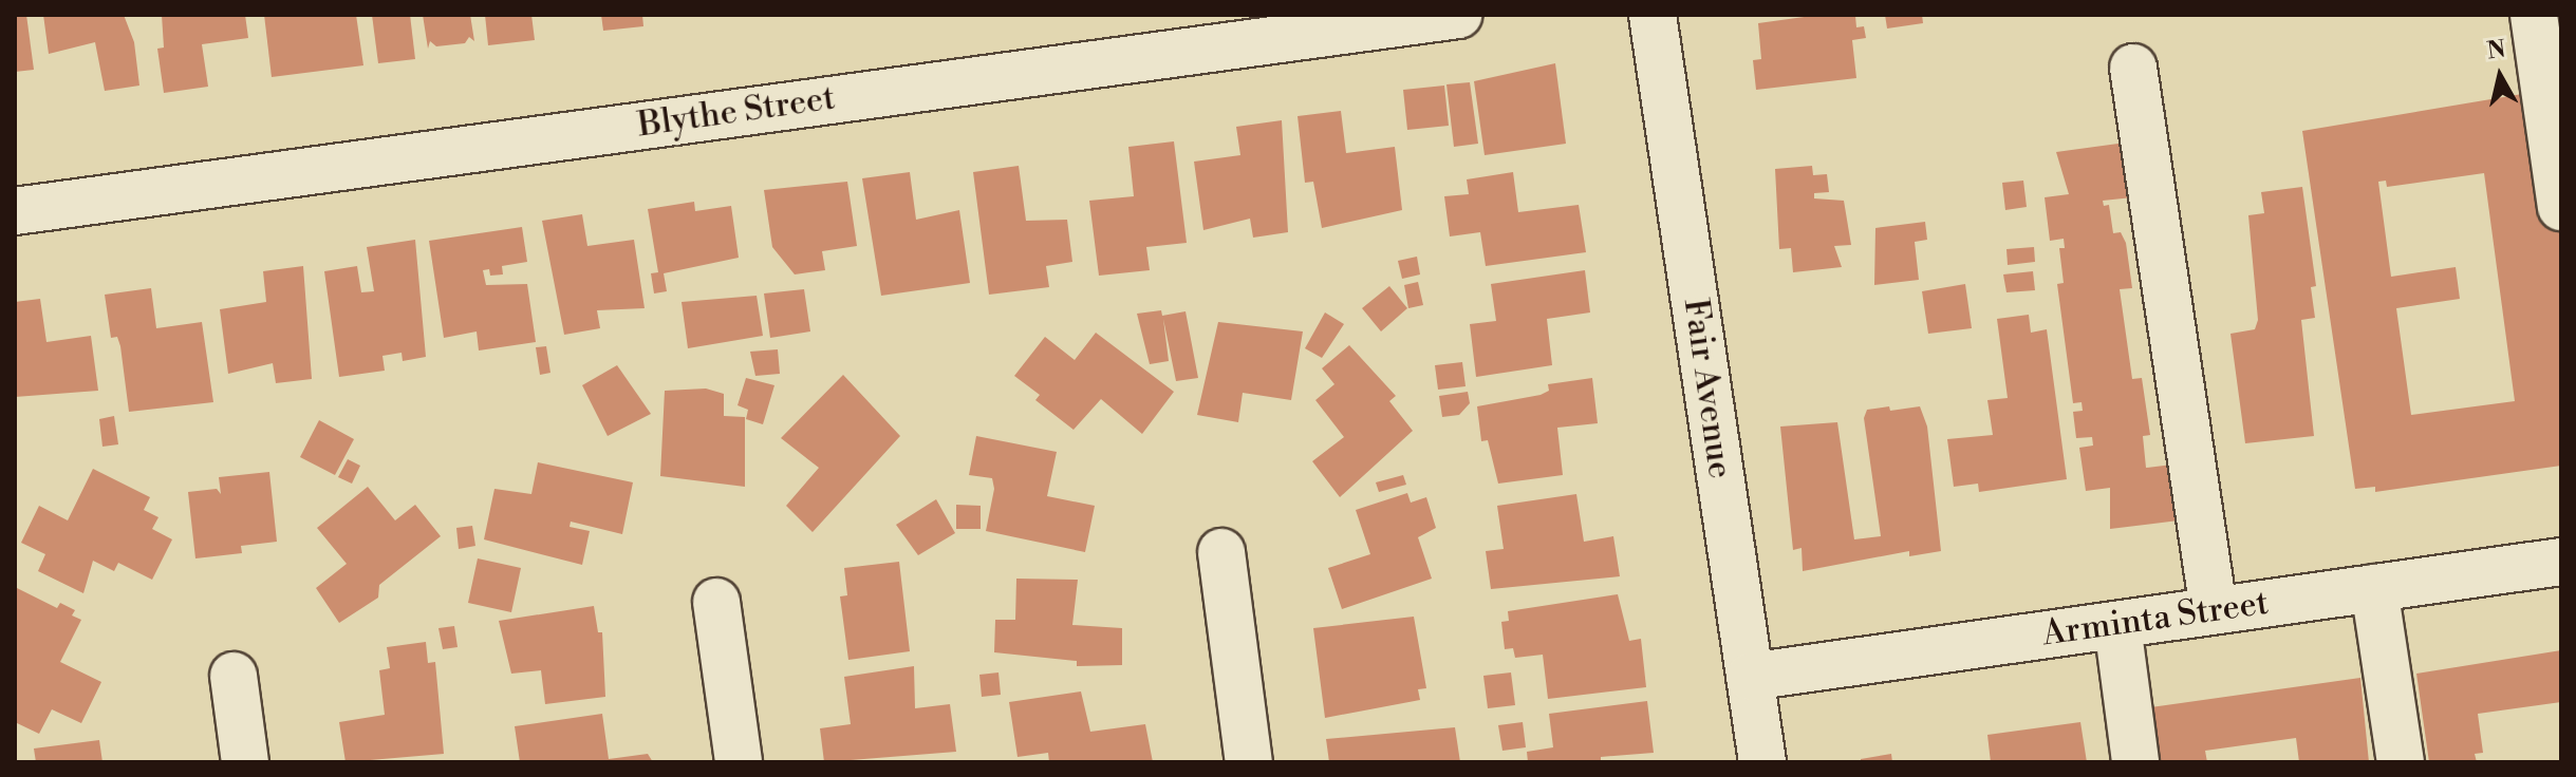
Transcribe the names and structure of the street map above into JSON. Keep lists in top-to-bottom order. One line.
{"streets":{"street":["Blythe Street","Fair Avenue","Arminta Street"]},"crossings":[["Fair Avenue","Arminta Street"]],"north":"top"}
